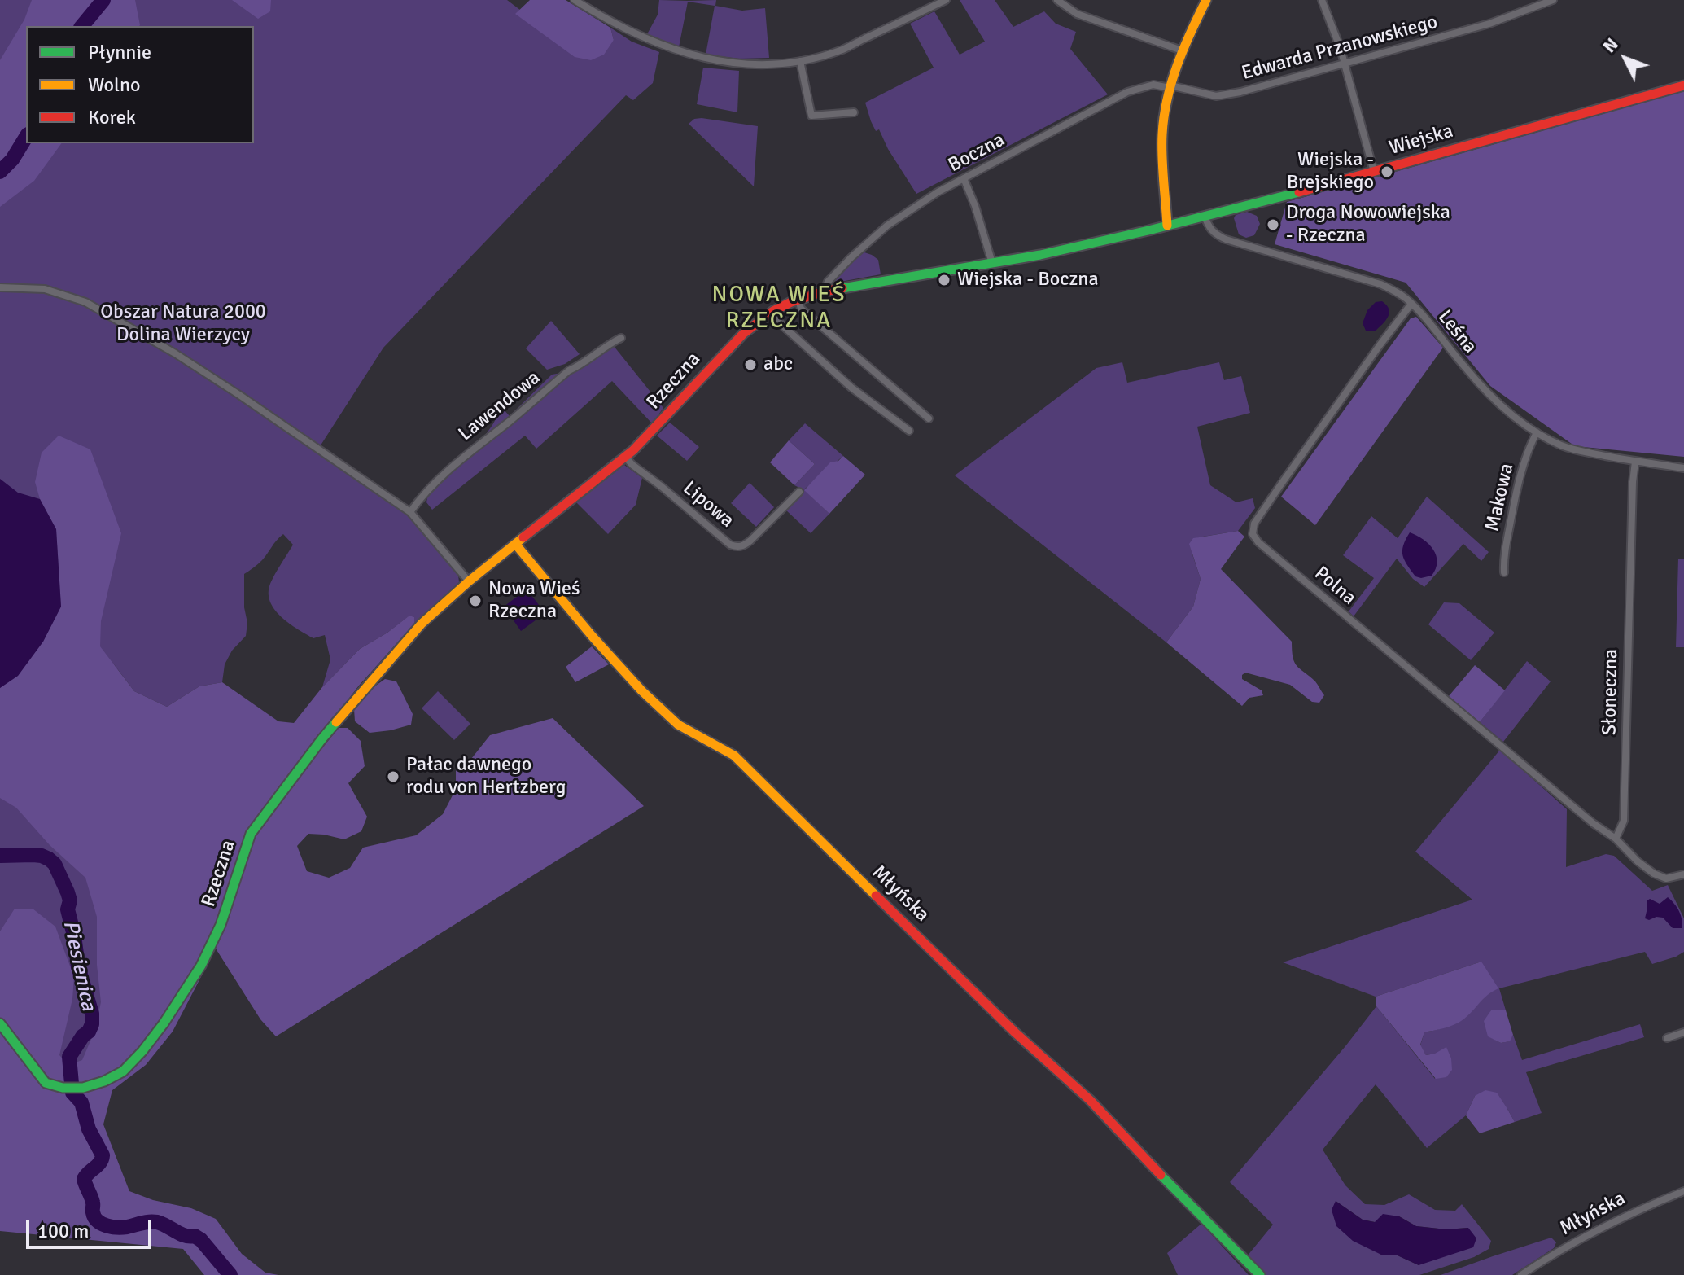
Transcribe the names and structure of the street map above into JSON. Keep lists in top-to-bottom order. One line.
{"streets":{"street":["Edwarda Przanowskiego","Wiejska","Boczna","Leśna","Rzeczna","Lawendowa","Makowa","Lipowa","Polna","Słoneczna","Młyńska"]},"crossings":[["Edwarda Przanowskiego","Boczna"],["Wiejska","Leśna"],["Wiejska","Rzeczna"],["Boczna","Rzeczna"],["Leśna","Makowa"],["Leśna","Polna"],["Leśna","Słoneczna"],["Rzeczna","Lipowa"],["Rzeczna","Młyńska"],["Polna","Słoneczna"]],"districts":["NOWA WIEŚ RZECZNA"],"water":["Piesienica"],"parks":["Obszar Natura 2000 Dolina Wierzycy"],"places":["Wiejska - Brejskiego","Droga Nowowiejska - Rzeczna","Wiejska - Boczna","abc","Nowa Wieś Rzeczna","Pałac dawnego rodu von Hertzberg"],"legend":["Płynnie","Wolno","Korek"],"scale_bar":"100 m","north":"top left"}
